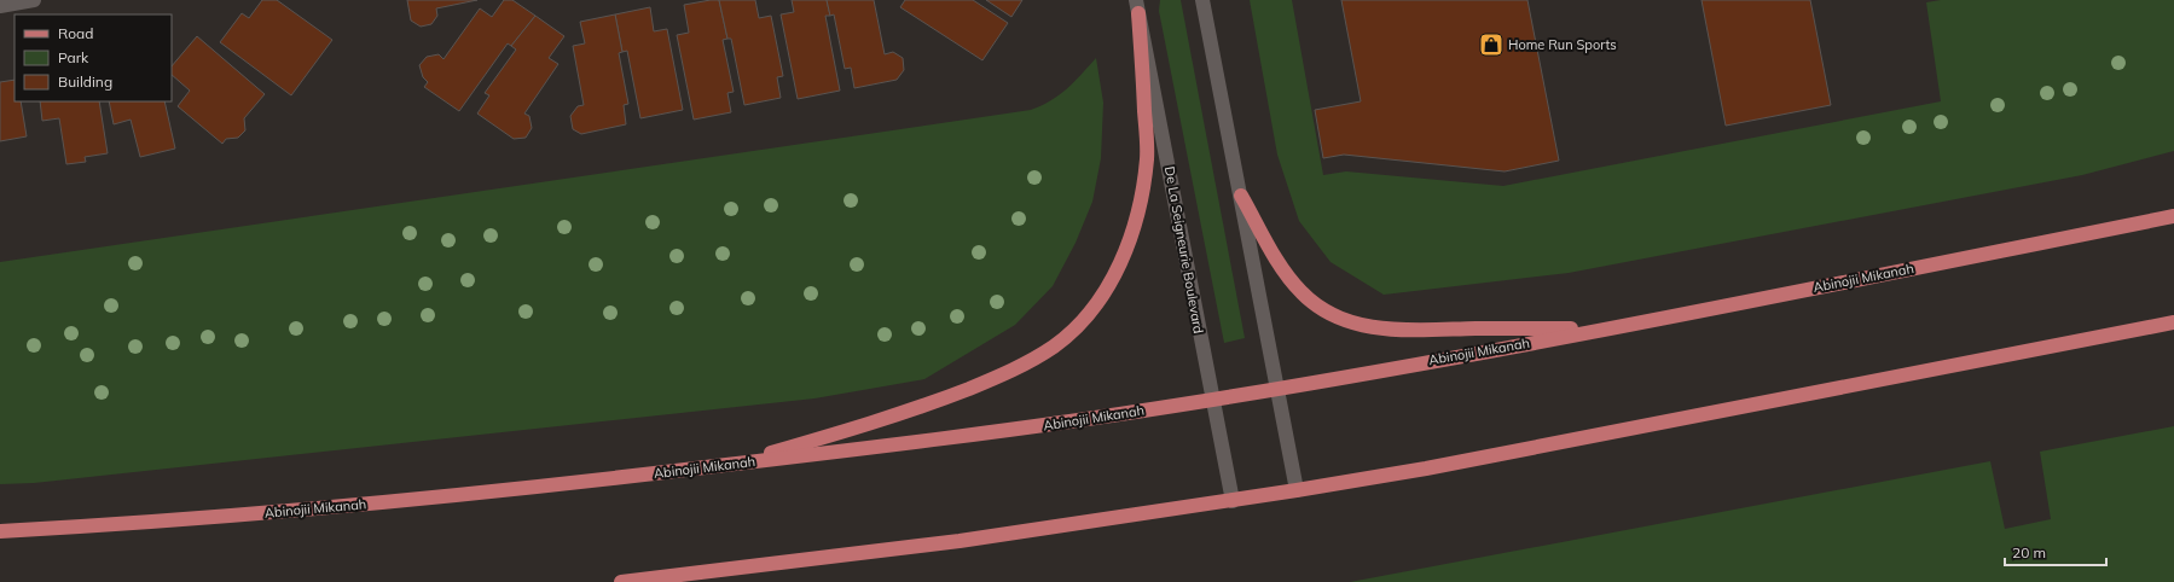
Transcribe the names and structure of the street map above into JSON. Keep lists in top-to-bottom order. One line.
{"streets":{"main road":["Abinojii Mikanah"],"street":["De La Seigneurie Boulevard"]},"crossings":[["De La Seigneurie Boulevard","Abinojii Mikanah"]],"places":{"shop":["Home Run Sports"]},"legend":["Road","Park","Building"],"scale_bar":"20 m"}
